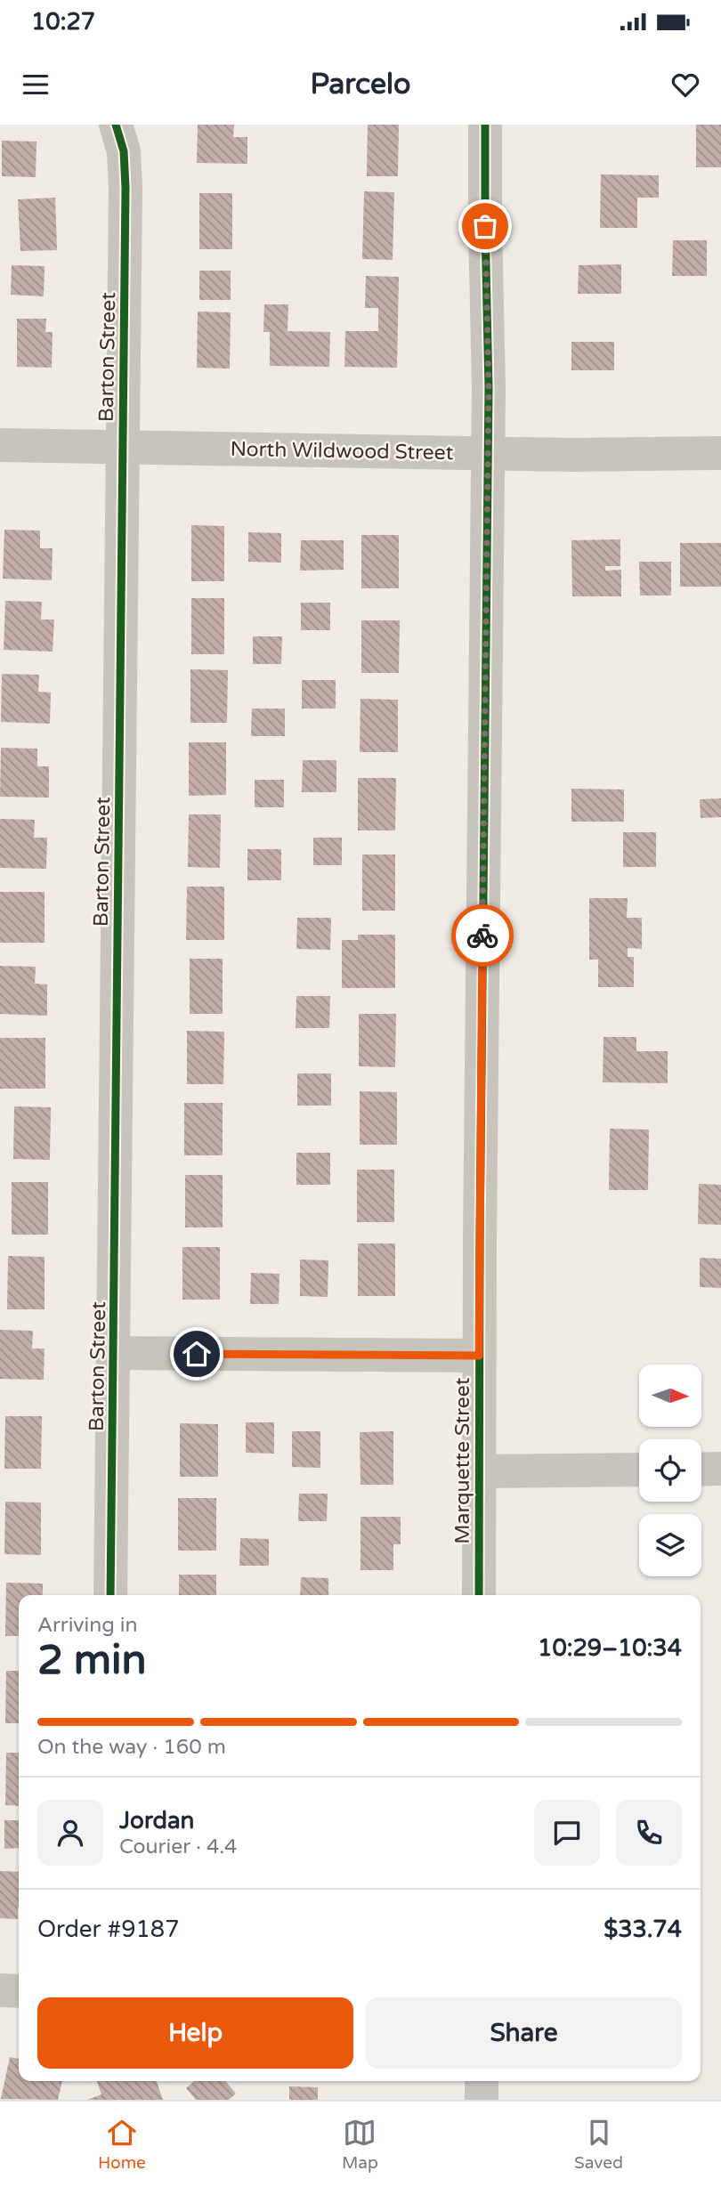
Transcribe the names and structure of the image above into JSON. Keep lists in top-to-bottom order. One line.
{"streets":{"street":["Barton Street","North Wildwood Street","Marquette Street"]},"crossings":[["Barton Street","North Wildwood Street"],["North Wildwood Street","Marquette Street"]],"north":"right","page":{"status":"10:27","header":"Parcelo","heading":["2 min","Arriving in","10:29–10:34"],"panel":["Jordan","Courier · 4.4","Order #9187","$33.74"],"bar":"On the way · 160 m","buttons":["Help","Share"],"tabs":["Home","Map","Saved"]}}
